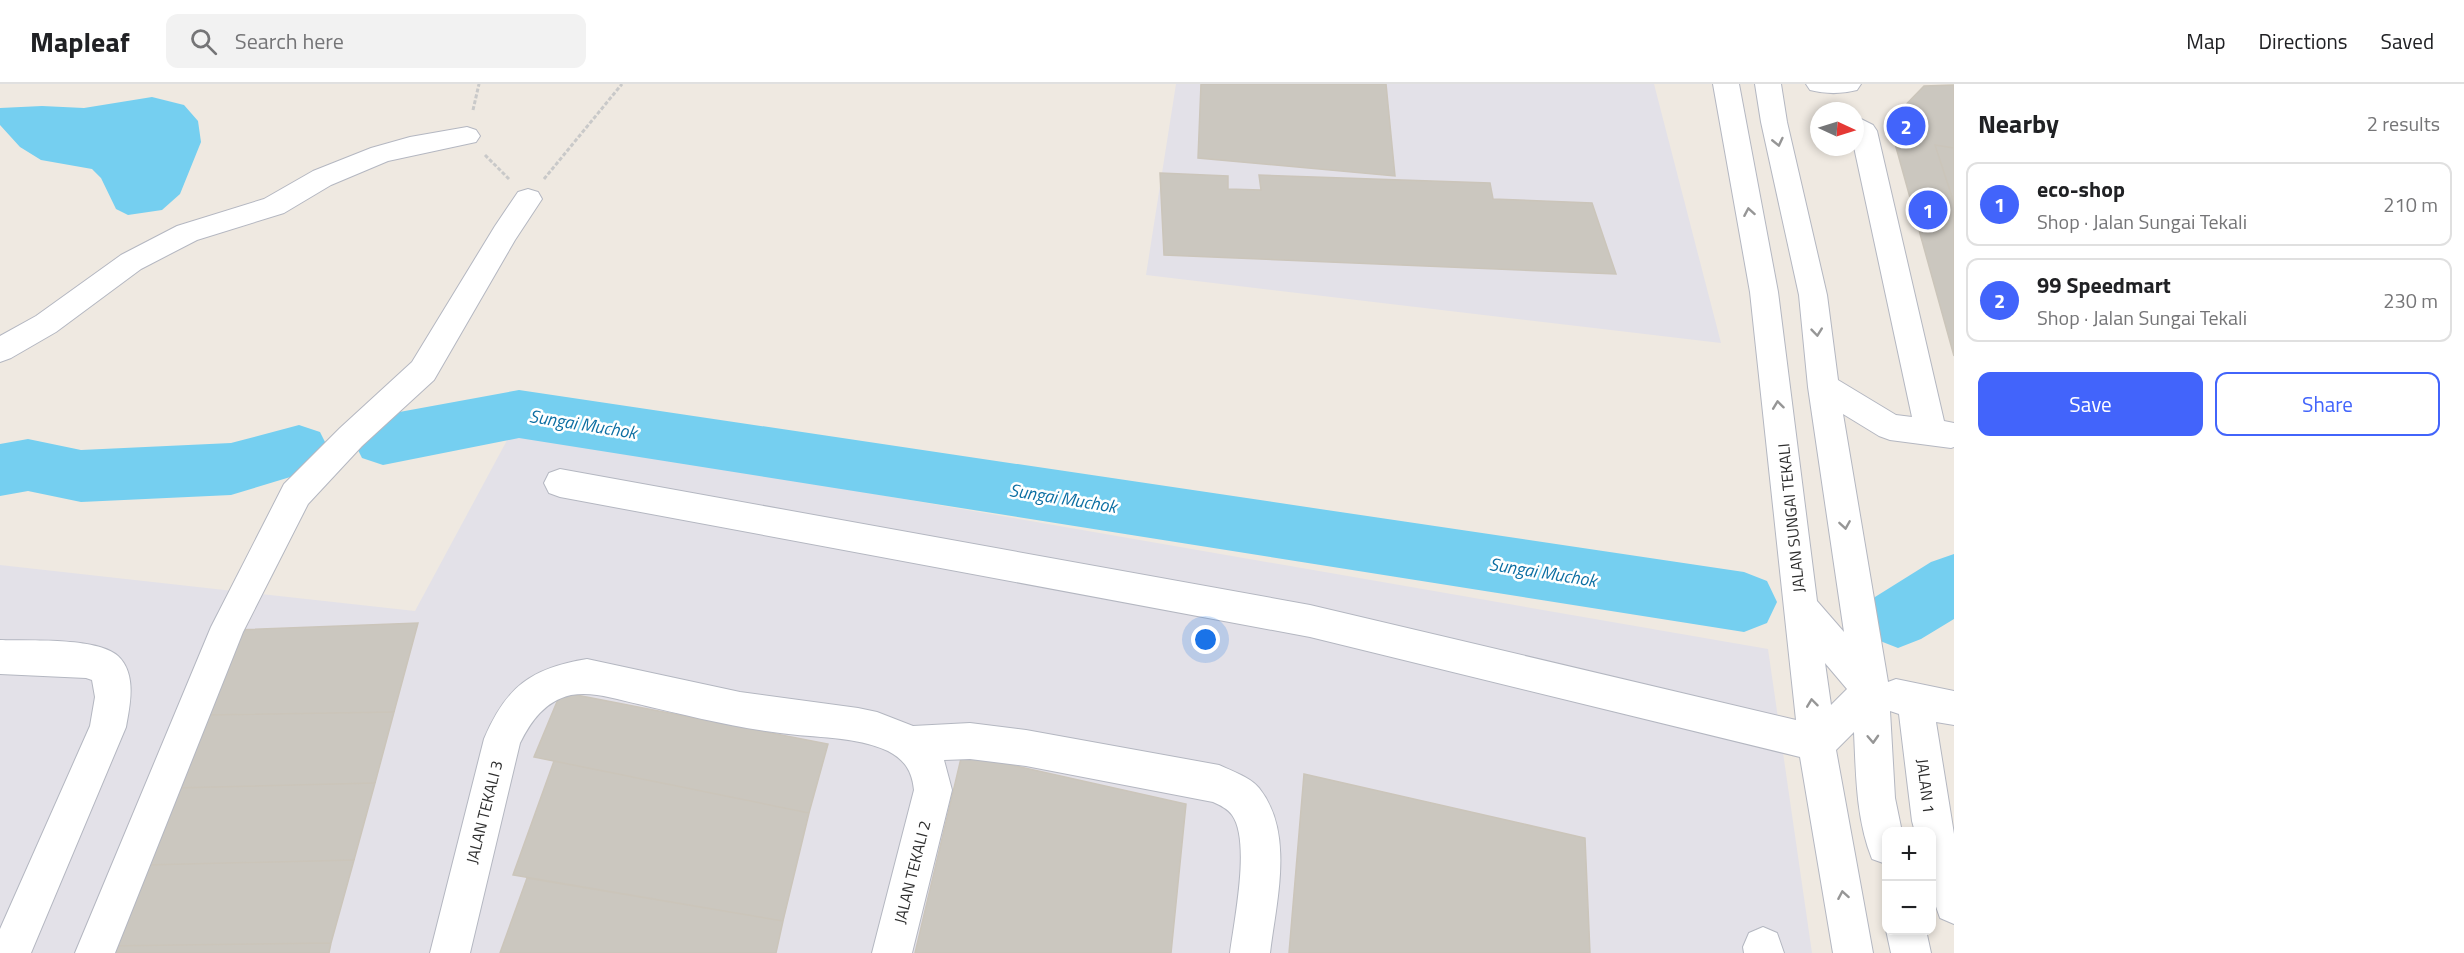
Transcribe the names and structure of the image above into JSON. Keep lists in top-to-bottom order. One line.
{"streets":{"street":["JALAN SUNGAI TEKALI","JALAN 1","JALAN TEKALI 3","JALAN TEKALI 2"]},"crossings":[["JALAN TEKALI 3","JALAN TEKALI 2"]],"water":["Sungai Muchok"],"north":"right","page":{"header":"Mapleaf","search":"Search here","nav":["Map","Directions","Saved"],"heading":["Nearby","2 results"],"pins":["2","1"],"list":[{"mark":"1","name":"eco-shop","note":"Shop · Jalan Sungai Tekali","value":"210 m"},{"mark":"2","name":"99 Speedmart","note":"Shop · Jalan Sungai Tekali","value":"230 m"}],"buttons":["Save","Share"],"map_buttons":["+","−"]}}
